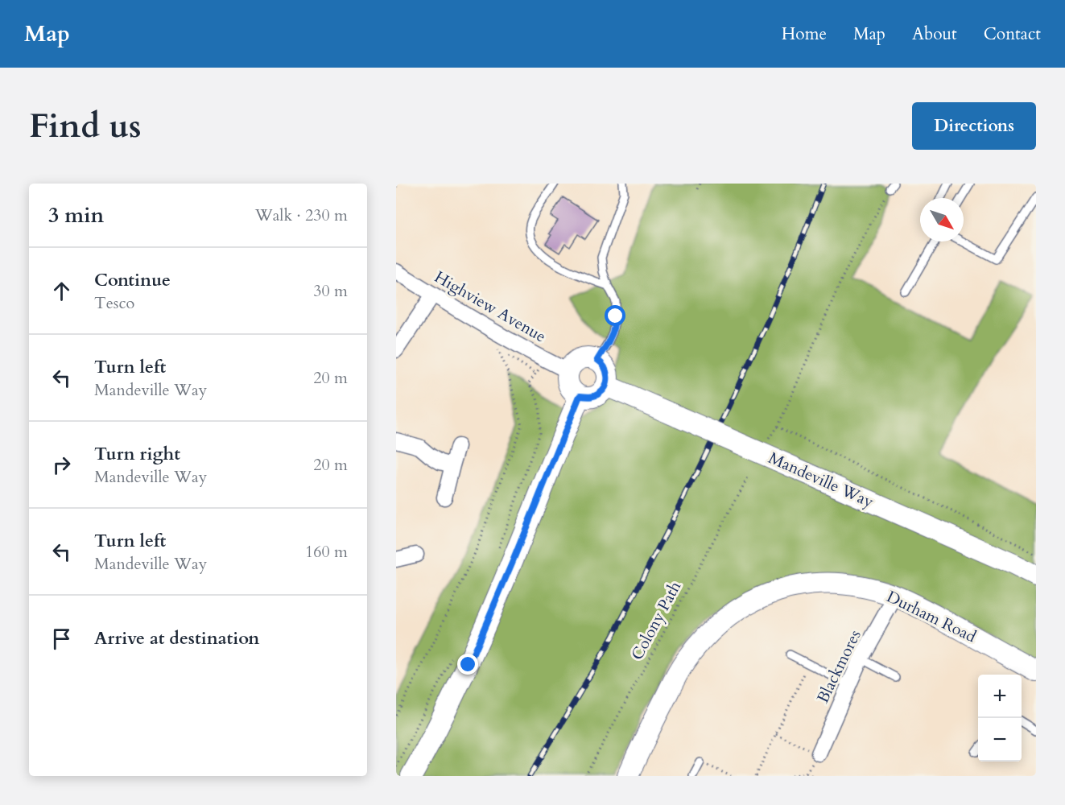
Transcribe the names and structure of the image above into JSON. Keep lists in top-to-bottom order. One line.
{"streets":{"main road":["Mandeville Way","Durham Road"],"street":["Highview Avenue","Blackmores"],"path":["Colony Path"]},"crossings":[["Highview Avenue","Mandeville Way"],["Durham Road","Blackmores"]],"north":"bottom right","page":{"header":"Map","nav":["Home","Map","About","Contact"],"buttons":"Directions","title":"Find us","heading":["3 min","Walk · 230 m"],"list":[["Continue","Tesco","30 m"],["Turn left","Mandeville Way","20 m"],["Turn right","Mandeville Way","20 m"],["Turn left","Mandeville Way","160 m"],"Arrive at destination"],"map_buttons":["+","−"]}}
